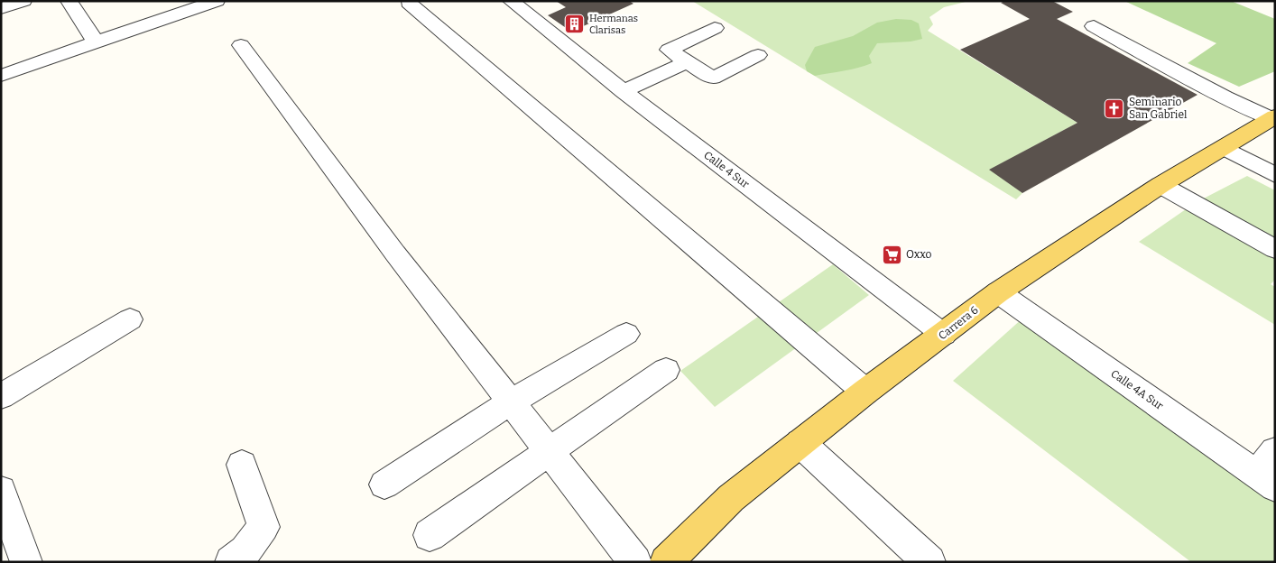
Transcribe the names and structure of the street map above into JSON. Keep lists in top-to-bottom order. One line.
{"streets":{"main road":["Carrera 6"],"street":["Calle 4 Sur","Calle 4A Sur"]},"crossings":[["Calle 4 Sur","Carrera 6"],["Carrera 6","Calle 4A Sur"]],"places":{"building":["Hermanas Clarisas"],"church":["Seminario San Gabriel"],"supermarket":["Oxxo"]}}
